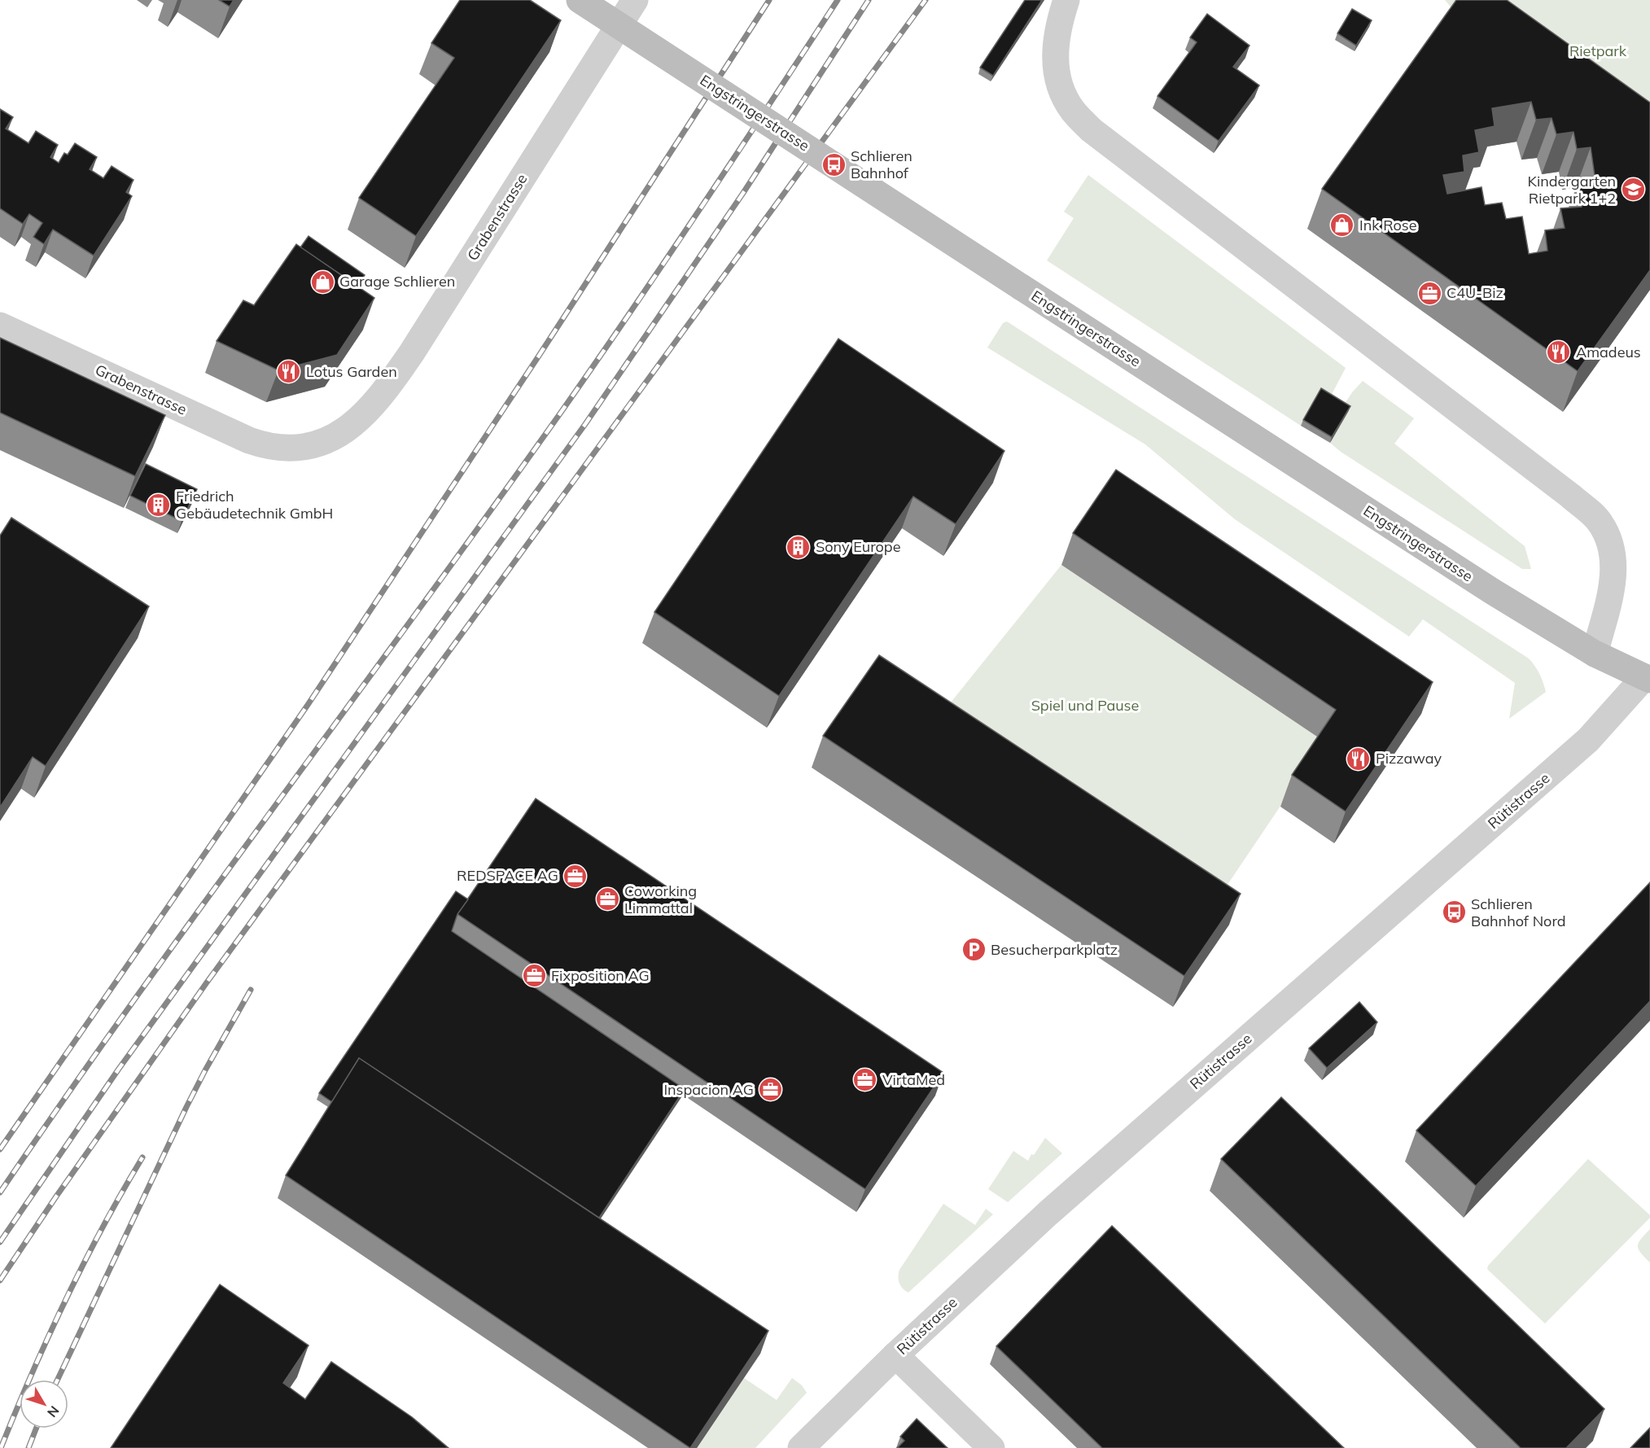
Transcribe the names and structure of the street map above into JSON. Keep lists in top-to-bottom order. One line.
{"streets":{"main road":["Engstringerstrasse"],"street":["Grabenstrasse","Rütistrasse"]},"crossings":[["Engstringerstrasse","Rütistrasse"]],"parks":["Rietpark","Spiel und Pause"],"places":{"bus stop":["Schlieren Bahnhof","Schlieren Bahnhof Nord"],"school or university":["Kindergarten Rietpark 1+2"],"shop":["Ink Rose","Garage Schlieren"],"office":["C4U-Biz","REDSPACE AG","Coworking Limmattal","Fixposition AG","VirtaMed","Inspacion AG"],"restaurant":["Amadeus","Lotus Garden","Pizzaway"],"building":["Friedrich Gebäudetechnik GmbH","Sony Europe"],"parking":["Besucherparkplatz"]},"north":"bottom right"}
